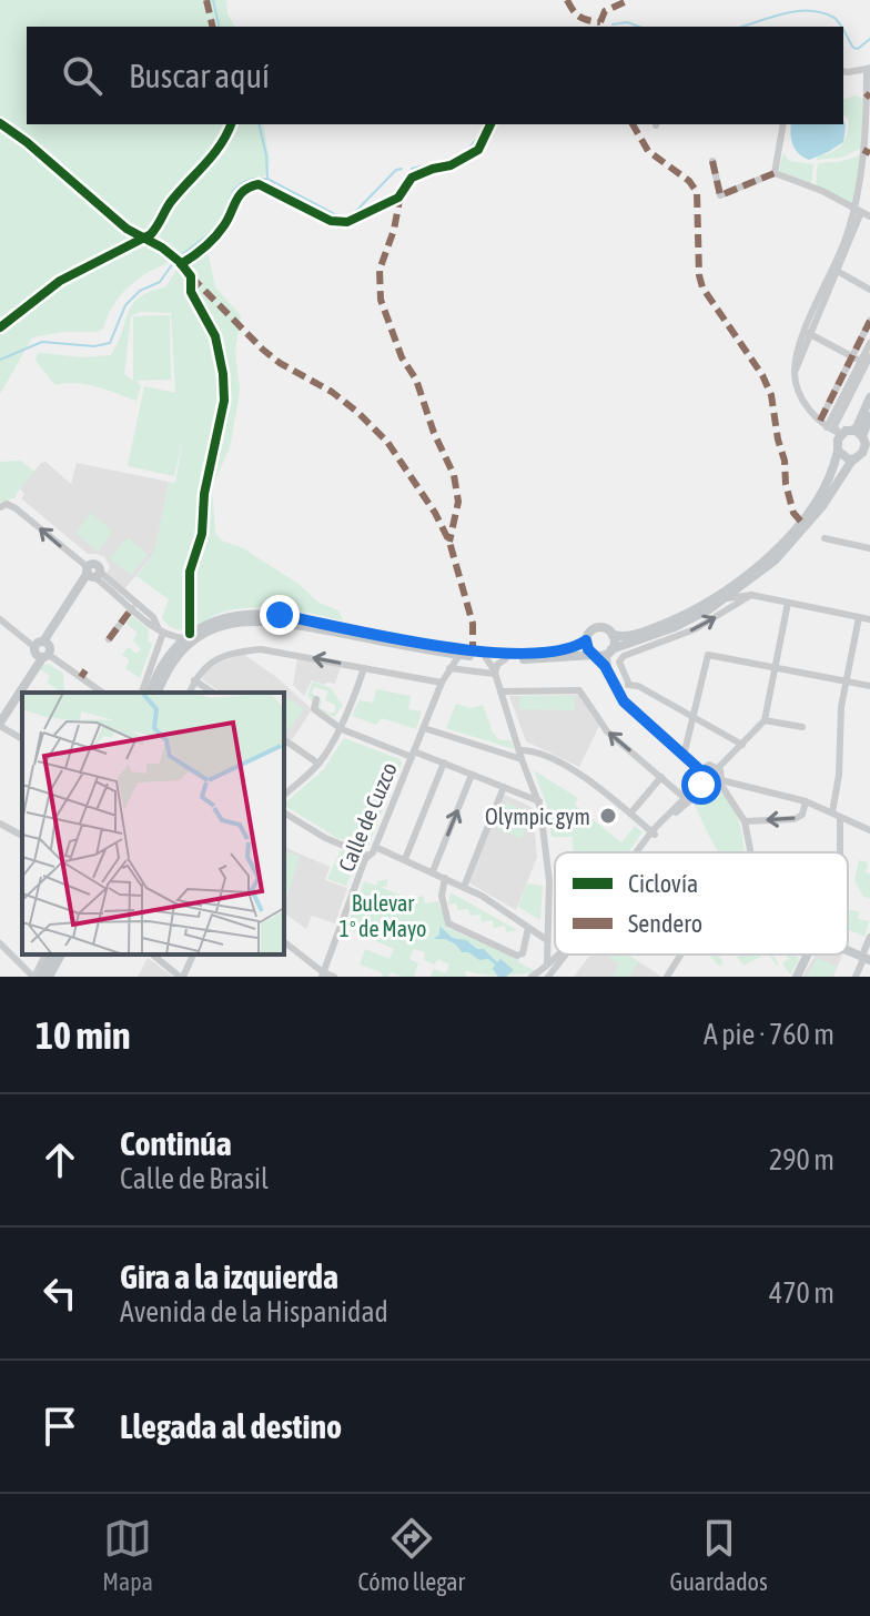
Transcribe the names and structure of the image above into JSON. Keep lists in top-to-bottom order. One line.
{"streets":{"street":["Calle de Cuzco"]},"parks":["Bulevar 1º de Mayo"],"places":["Olympic gym"],"legend":["Ciclovía","Sendero"],"page":{"search":"Buscar aquí","heading":["10 min","A pie · 760 m"],"list":[["Continúa","Calle de Brasil","290 m"],["Gira a la izquierda","Avenida de la Hispanidad","470 m"],"Llegada al destino"],"nav":["Mapa","Cómo llegar","Guardados"]}}
